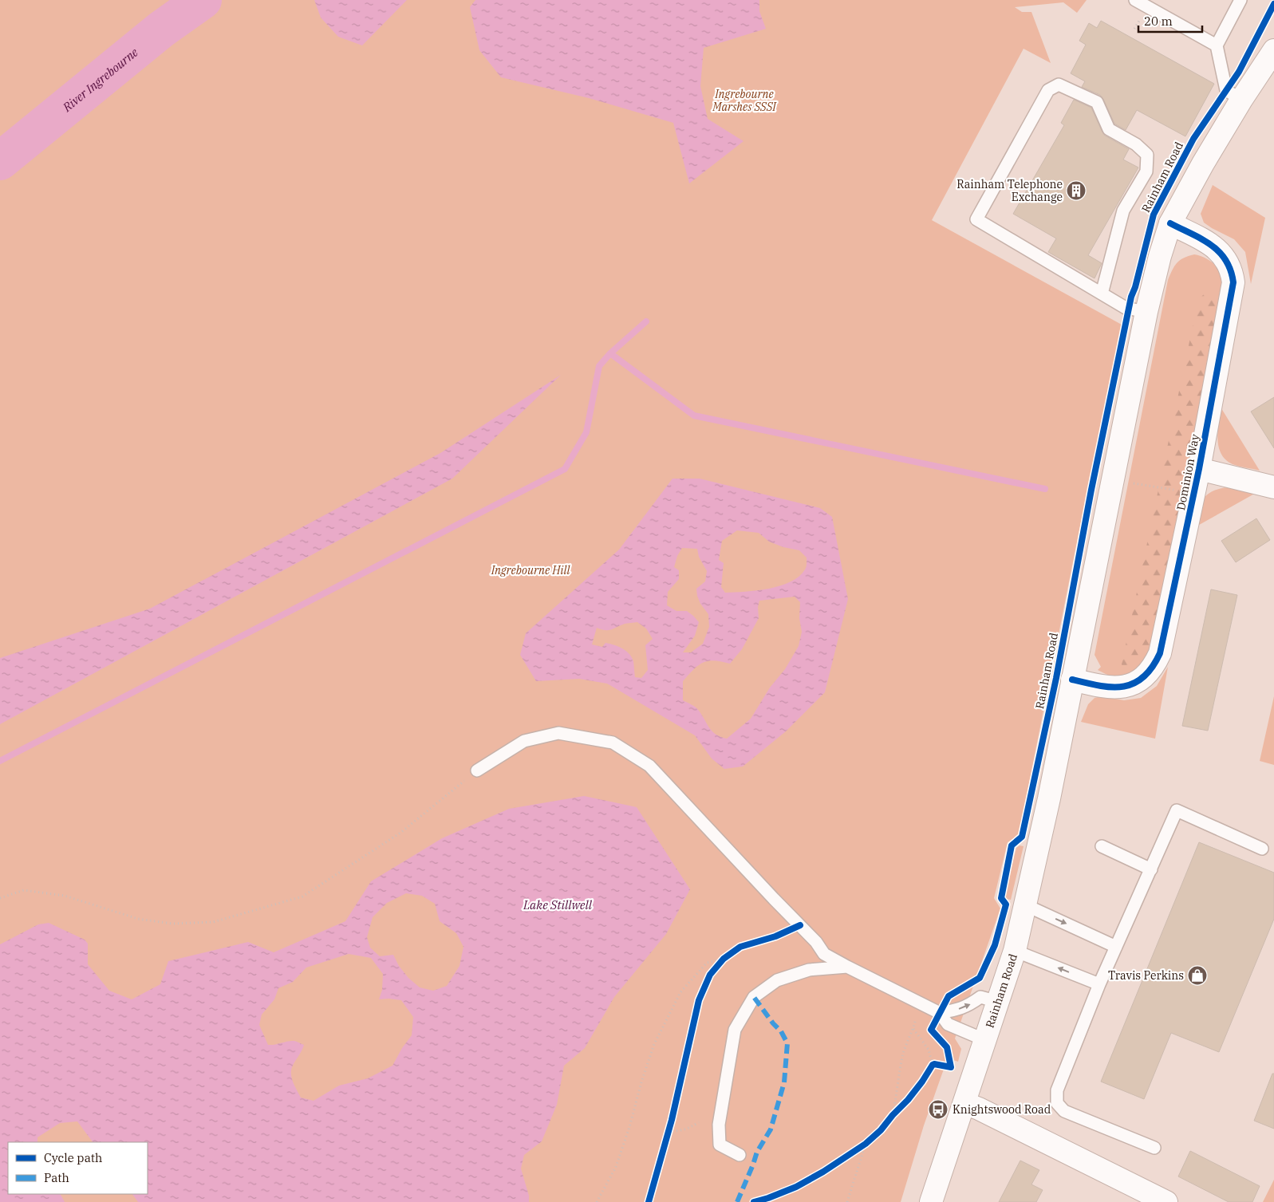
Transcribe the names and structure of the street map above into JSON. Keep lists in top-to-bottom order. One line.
{"streets":{"main road":["Rainham Road","Dominion Way"]},"crossings":[["Rainham Road","Dominion Way"]],"water":["River Ingrebourne","Lake Stillwell"],"parks":["Ingrebourne Marshes SSSI","Ingrebourne Hill"],"places":{"building":["Rainham Telephone Exchange"],"shop":["Travis Perkins"],"bus stop":["Knightswood Road"]},"legend":["Cycle path","Path"],"scale_bar":"20 m"}
